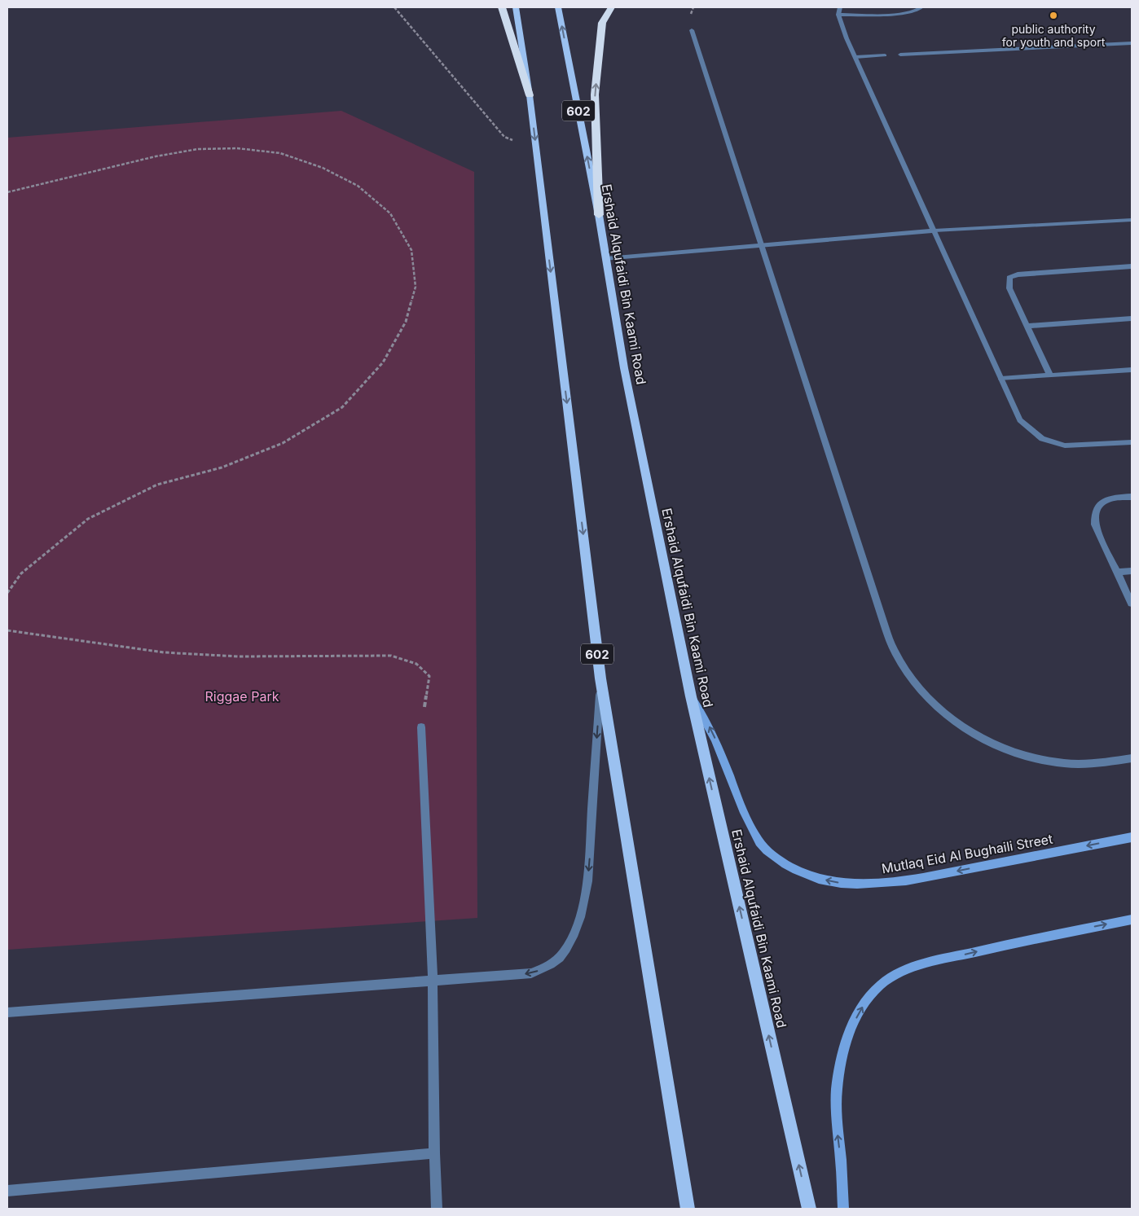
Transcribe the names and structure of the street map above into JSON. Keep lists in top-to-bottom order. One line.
{"streets":{"main road":["602","Ershaid Alqufaidi Bin Kaami Road"],"street":["Mutlaq Eid Al Bughaili Street"]},"crossings":[["Ershaid Alqufaidi Bin Kaami Road","Mutlaq Eid Al Bughaili Street"]],"one_way":["Mutlaq Eid Al Bughaili Street"],"parks":["Riggae Park"],"places":["public authority for youth and sport"]}
